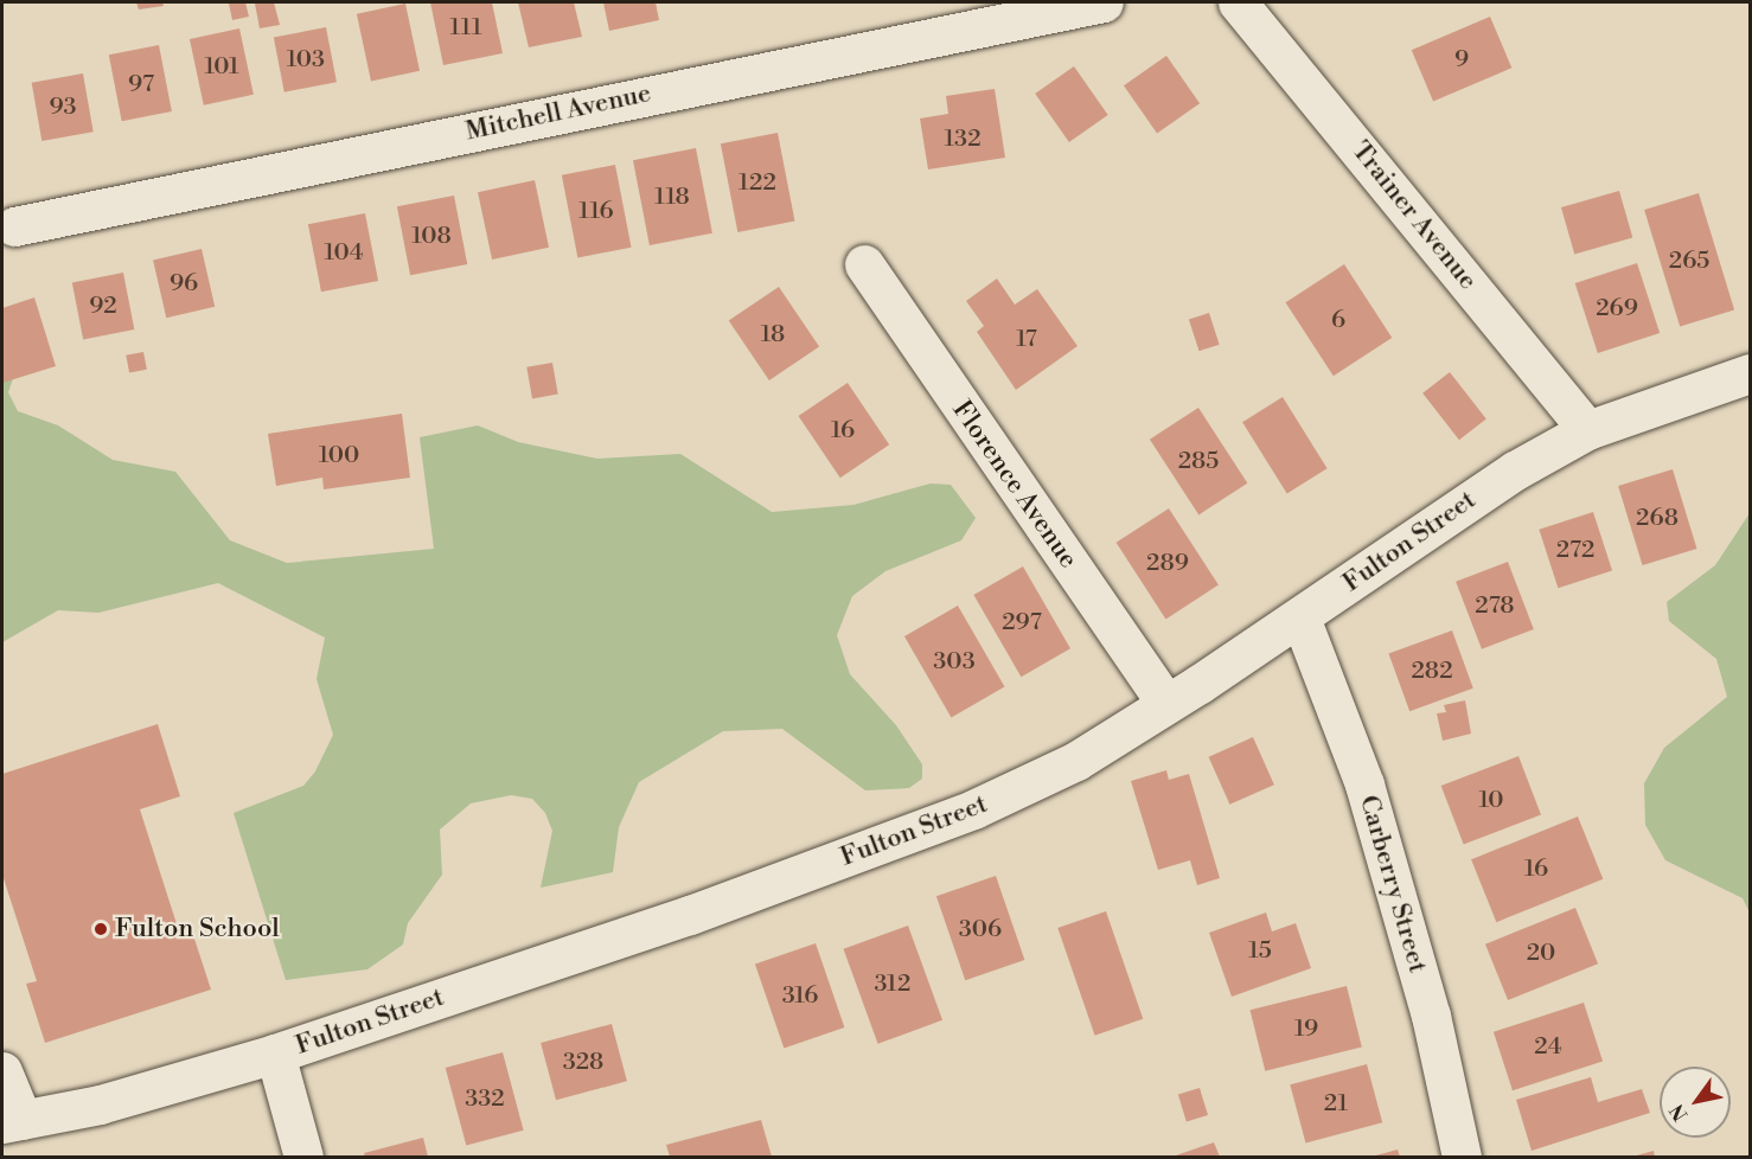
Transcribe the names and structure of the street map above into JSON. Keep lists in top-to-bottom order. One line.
{"streets":{"street":["Mitchell Avenue","Trainer Avenue","Florence Avenue","Fulton Street","Carberry Street"]},"crossings":[["Trainer Avenue","Fulton Street"],["Florence Avenue","Fulton Street"],["Fulton Street","Carberry Street"]],"places":["Fulton School"],"house_numbers":["111","103","9","101","97","93","132","122","118","116","108","104","265","96","92","269","6","18","17","16","100","285","268","272","289","278","297","303","282","10","16","306","15","20","312","316","19","24","328","332","21"],"north":"bottom left"}
